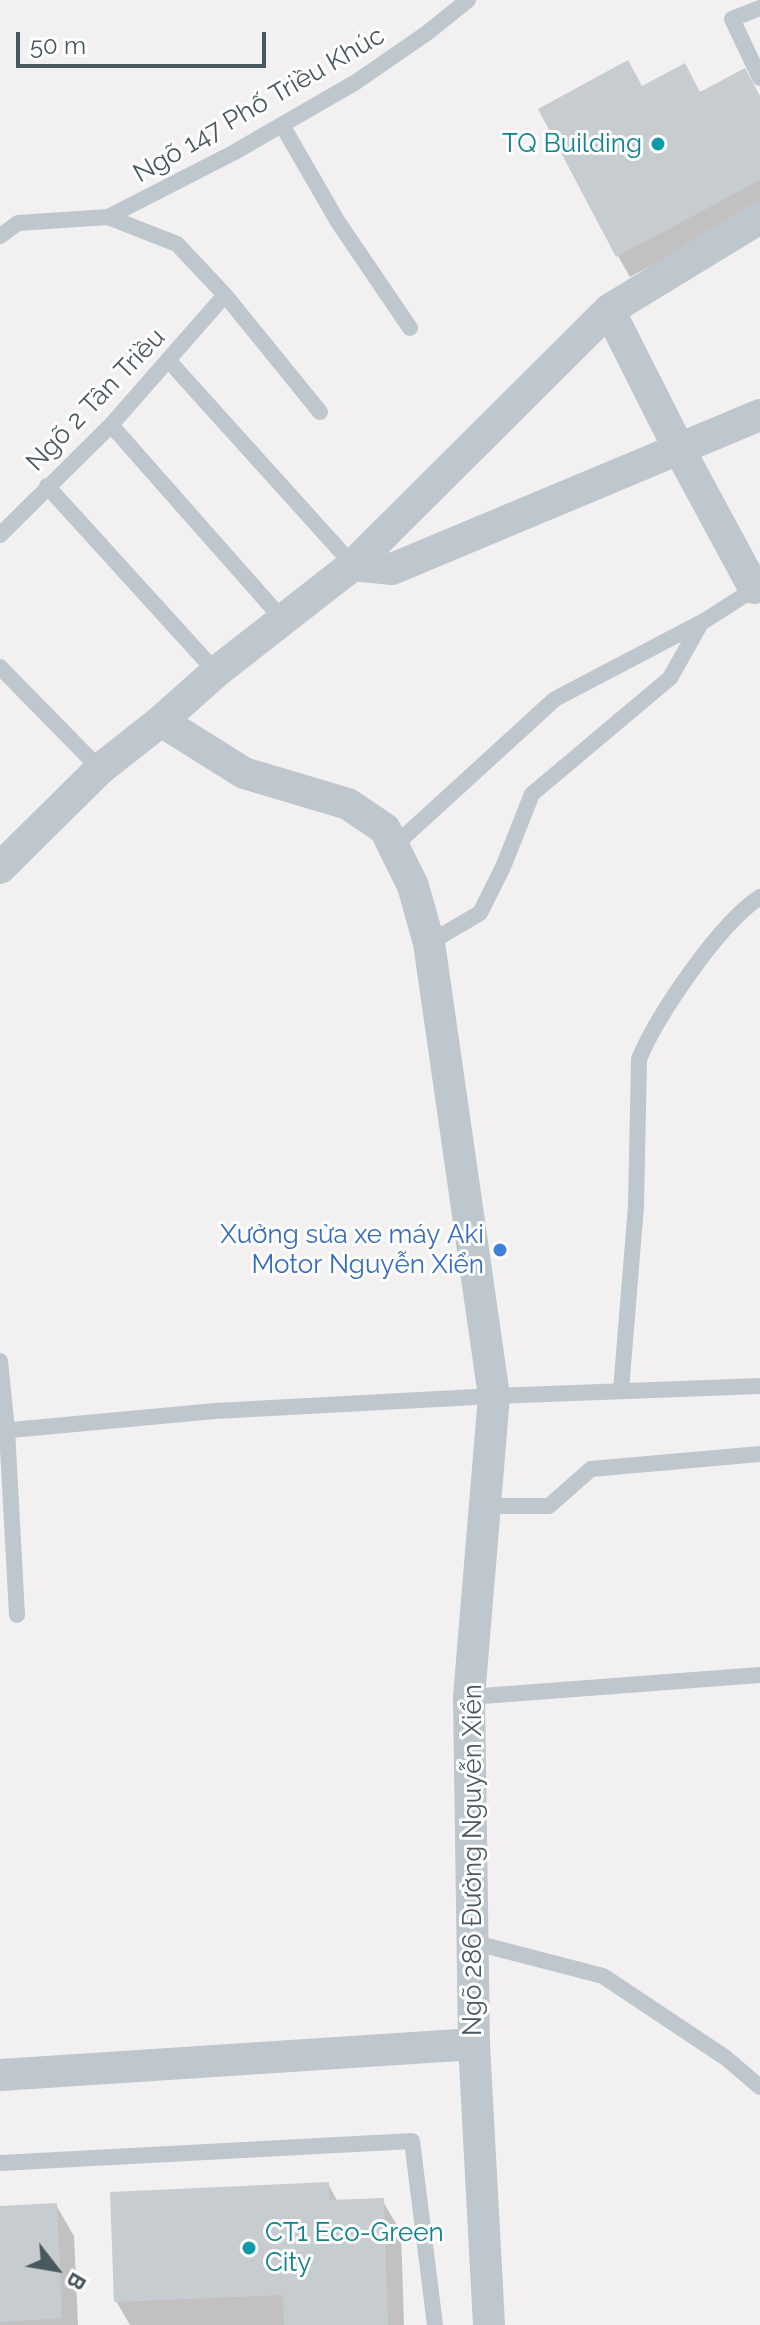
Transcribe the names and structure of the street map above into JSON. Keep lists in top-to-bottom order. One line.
{"streets":{"street":["Ngõ 286 Đường Nguyễn Xiển"],"lane":["Ngõ 147 Phố Triều Khúc","Ngõ 2 Tân Triều"]},"places":["TQ Building","Xưởng sửa xe máy Aki Motor Nguyễn Xiển","CT1 Eco-Green City"],"scale_bar":"50 m","north":"bottom right"}
